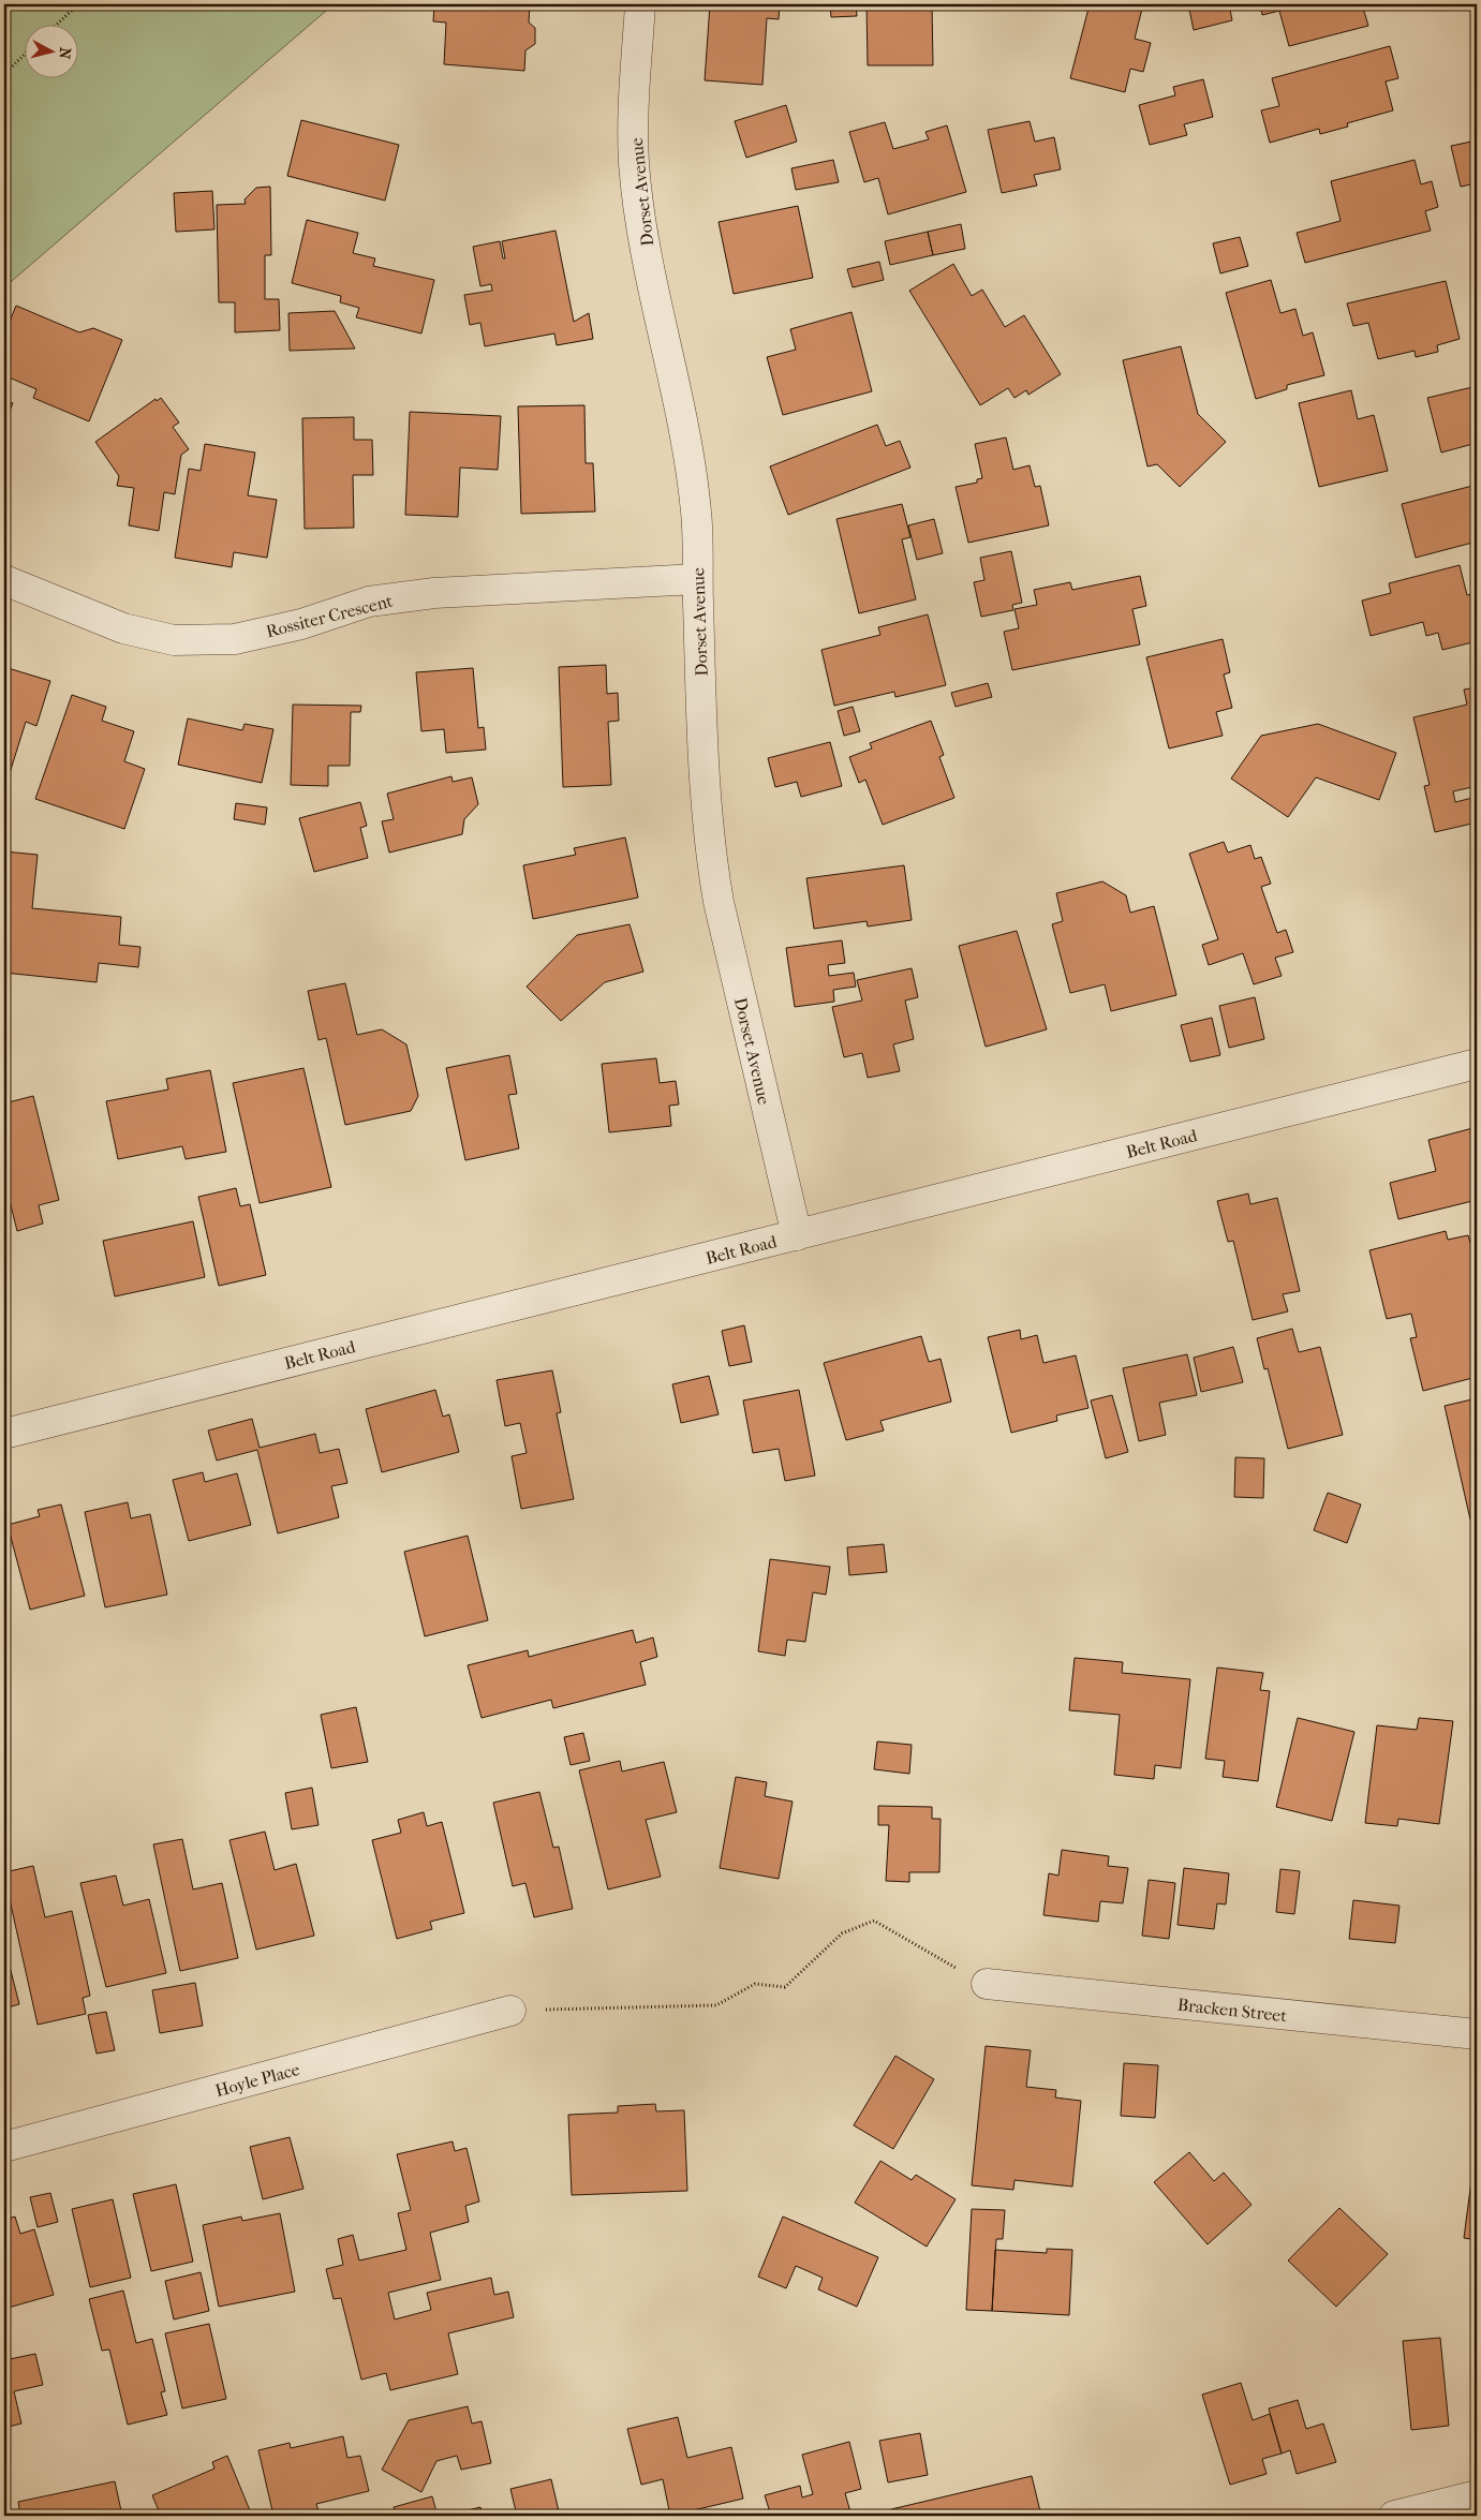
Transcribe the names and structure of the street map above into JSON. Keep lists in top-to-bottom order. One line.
{"streets":{"street":["Dorset Avenue","Rossiter Crescent","Belt Road","Bracken Street","Hoyle Place"]},"crossings":[["Dorset Avenue","Rossiter Crescent"],["Dorset Avenue","Belt Road"]],"north":"right"}
